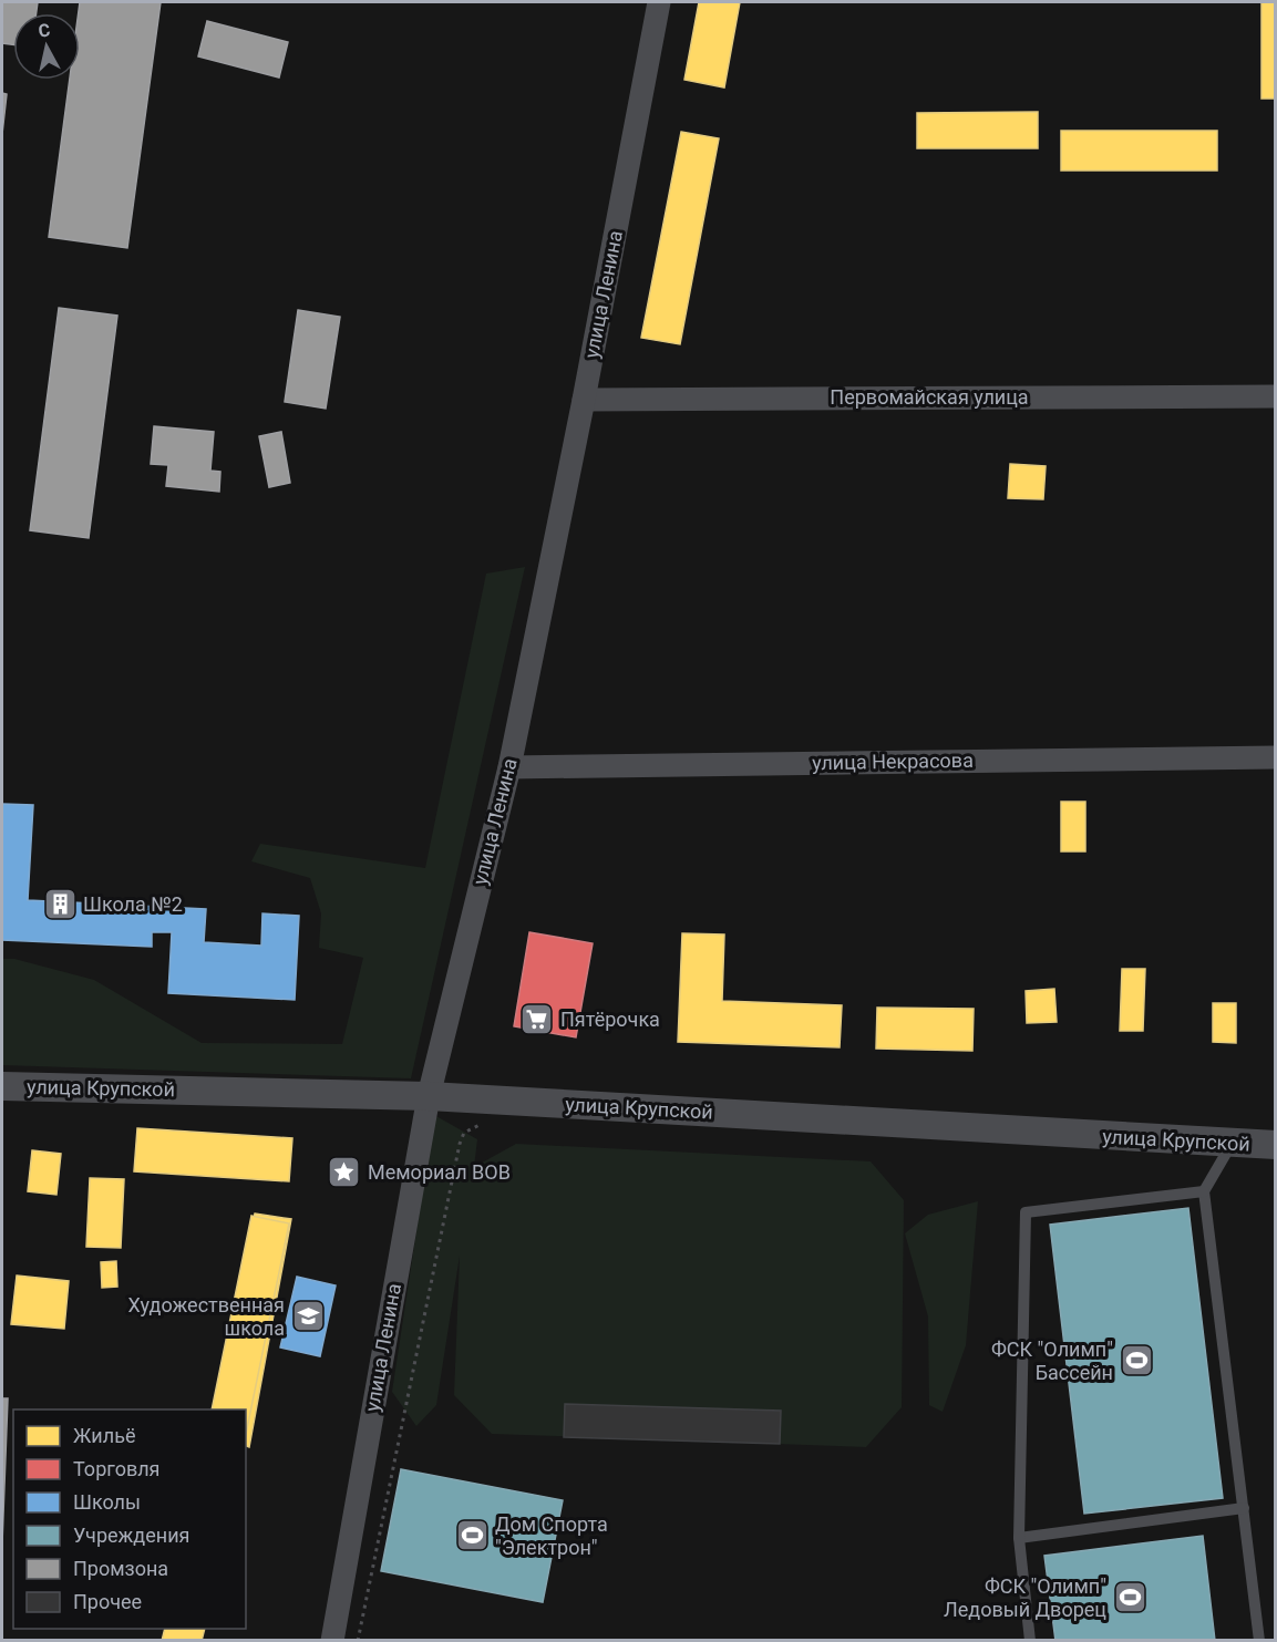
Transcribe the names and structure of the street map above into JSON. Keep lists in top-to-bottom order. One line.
{"streets":{"street":["улица Ленина","Первомайская улица","улица Некрасова","улица Крупской"]},"crossings":[["улица Ленина","Первомайская улица"],["улица Ленина","улица Некрасова"],["улица Ленина","улица Крупской"]],"places":{"building":["Школа №2"],"supermarket":["Пятёрочка"],"place":["Мемориал ВОВ"],"school or university":["Художественная школа"],"sports":["ФСК \"Олимп\" Бассейн","Дом Спорта \"Электрон\"","ФСК \"Олимп\" Ледовый Дворец"]},"legend":["Жильё","Торговля","Школы","Учреждения","Промзона","Прочее"],"north":"top"}
